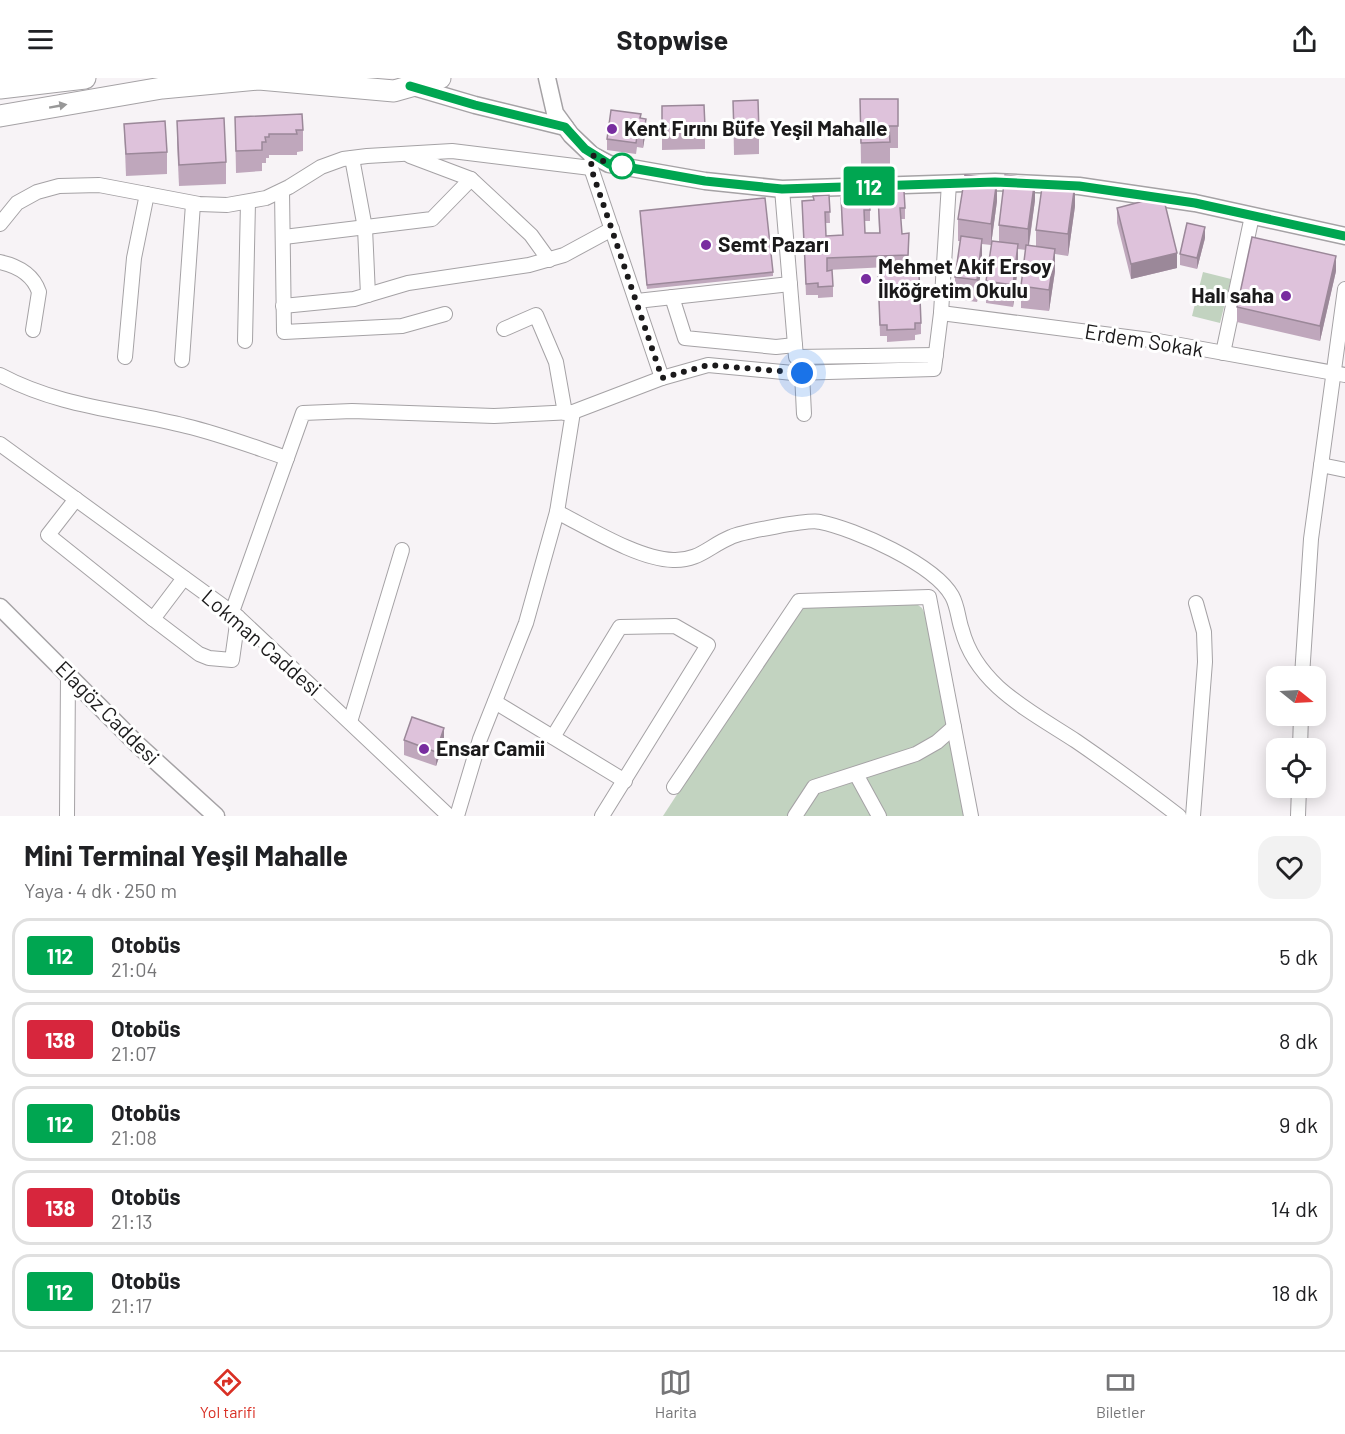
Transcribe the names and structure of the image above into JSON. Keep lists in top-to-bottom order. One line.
{"streets":{"street":["Erdem Sokak","Lokman Caddesi","Elagöz Caddesi"]},"places":["Kent Fırını Büfe Yeşil Mahalle","Semt Pazarı","Mehmet Akif Ersoy İlköğretim Okulu","Halı saha","Ensar Camii"],"lines":["bus line 112"],"north":"right","page":{"header":"Stopwise","on_map":"112","heading":["Mini Terminal Yeşil Mahalle","Yaya · 4 dk · 250 m"],"list":[{"mark":"112","name":"Otobüs","note":"21:04","value":"5 dk"},{"mark":"138","name":"Otobüs","note":"21:07","value":"8 dk"},{"mark":"112","name":"Otobüs","note":"21:08","value":"9 dk"},{"mark":"138","name":"Otobüs","note":"21:13","value":"14 dk"},{"mark":"112","name":"Otobüs","note":"21:17","value":"18 dk"}],"tabs":["Yol tarifi","Harita","Biletler"]}}
